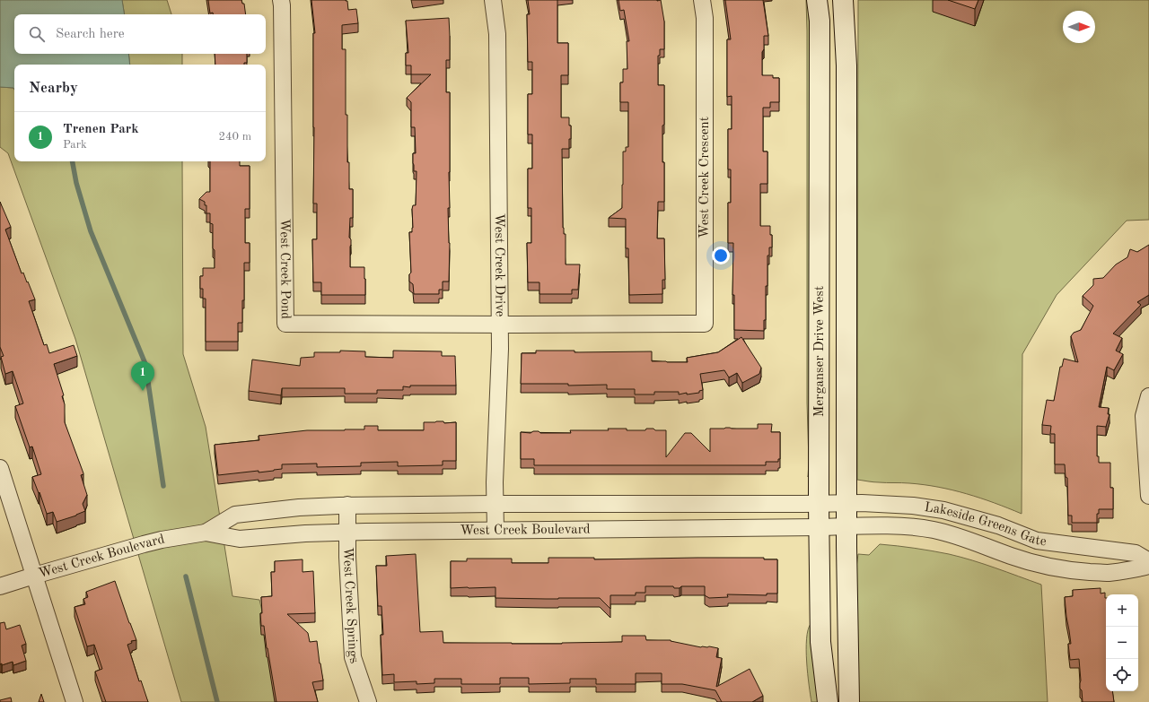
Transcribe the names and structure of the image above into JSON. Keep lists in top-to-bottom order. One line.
{"streets":{"street":["West Creek Crescent","West Creek Drive","West Creek Pond","Merganser Drive West","Lakeside Greens Gate","West Creek Boulevard","West Creek Springs"]},"crossings":[["West Creek Crescent","West Creek Drive"],["West Creek Crescent","West Creek Pond"],["West Creek Drive","West Creek Pond"],["West Creek Drive","West Creek Boulevard"],["Merganser Drive West","Lakeside Greens Gate"],["Merganser Drive West","West Creek Boulevard"],["Lakeside Greens Gate","West Creek Boulevard"],["West Creek Boulevard","West Creek Springs"]],"north":"right","page":{"search":"Search here","heading":"Nearby","list":[{"mark":"1","name":"Trenen Park","note":"Park","value":"240 m"}],"pins":"1","map_buttons":["+","−"]}}
